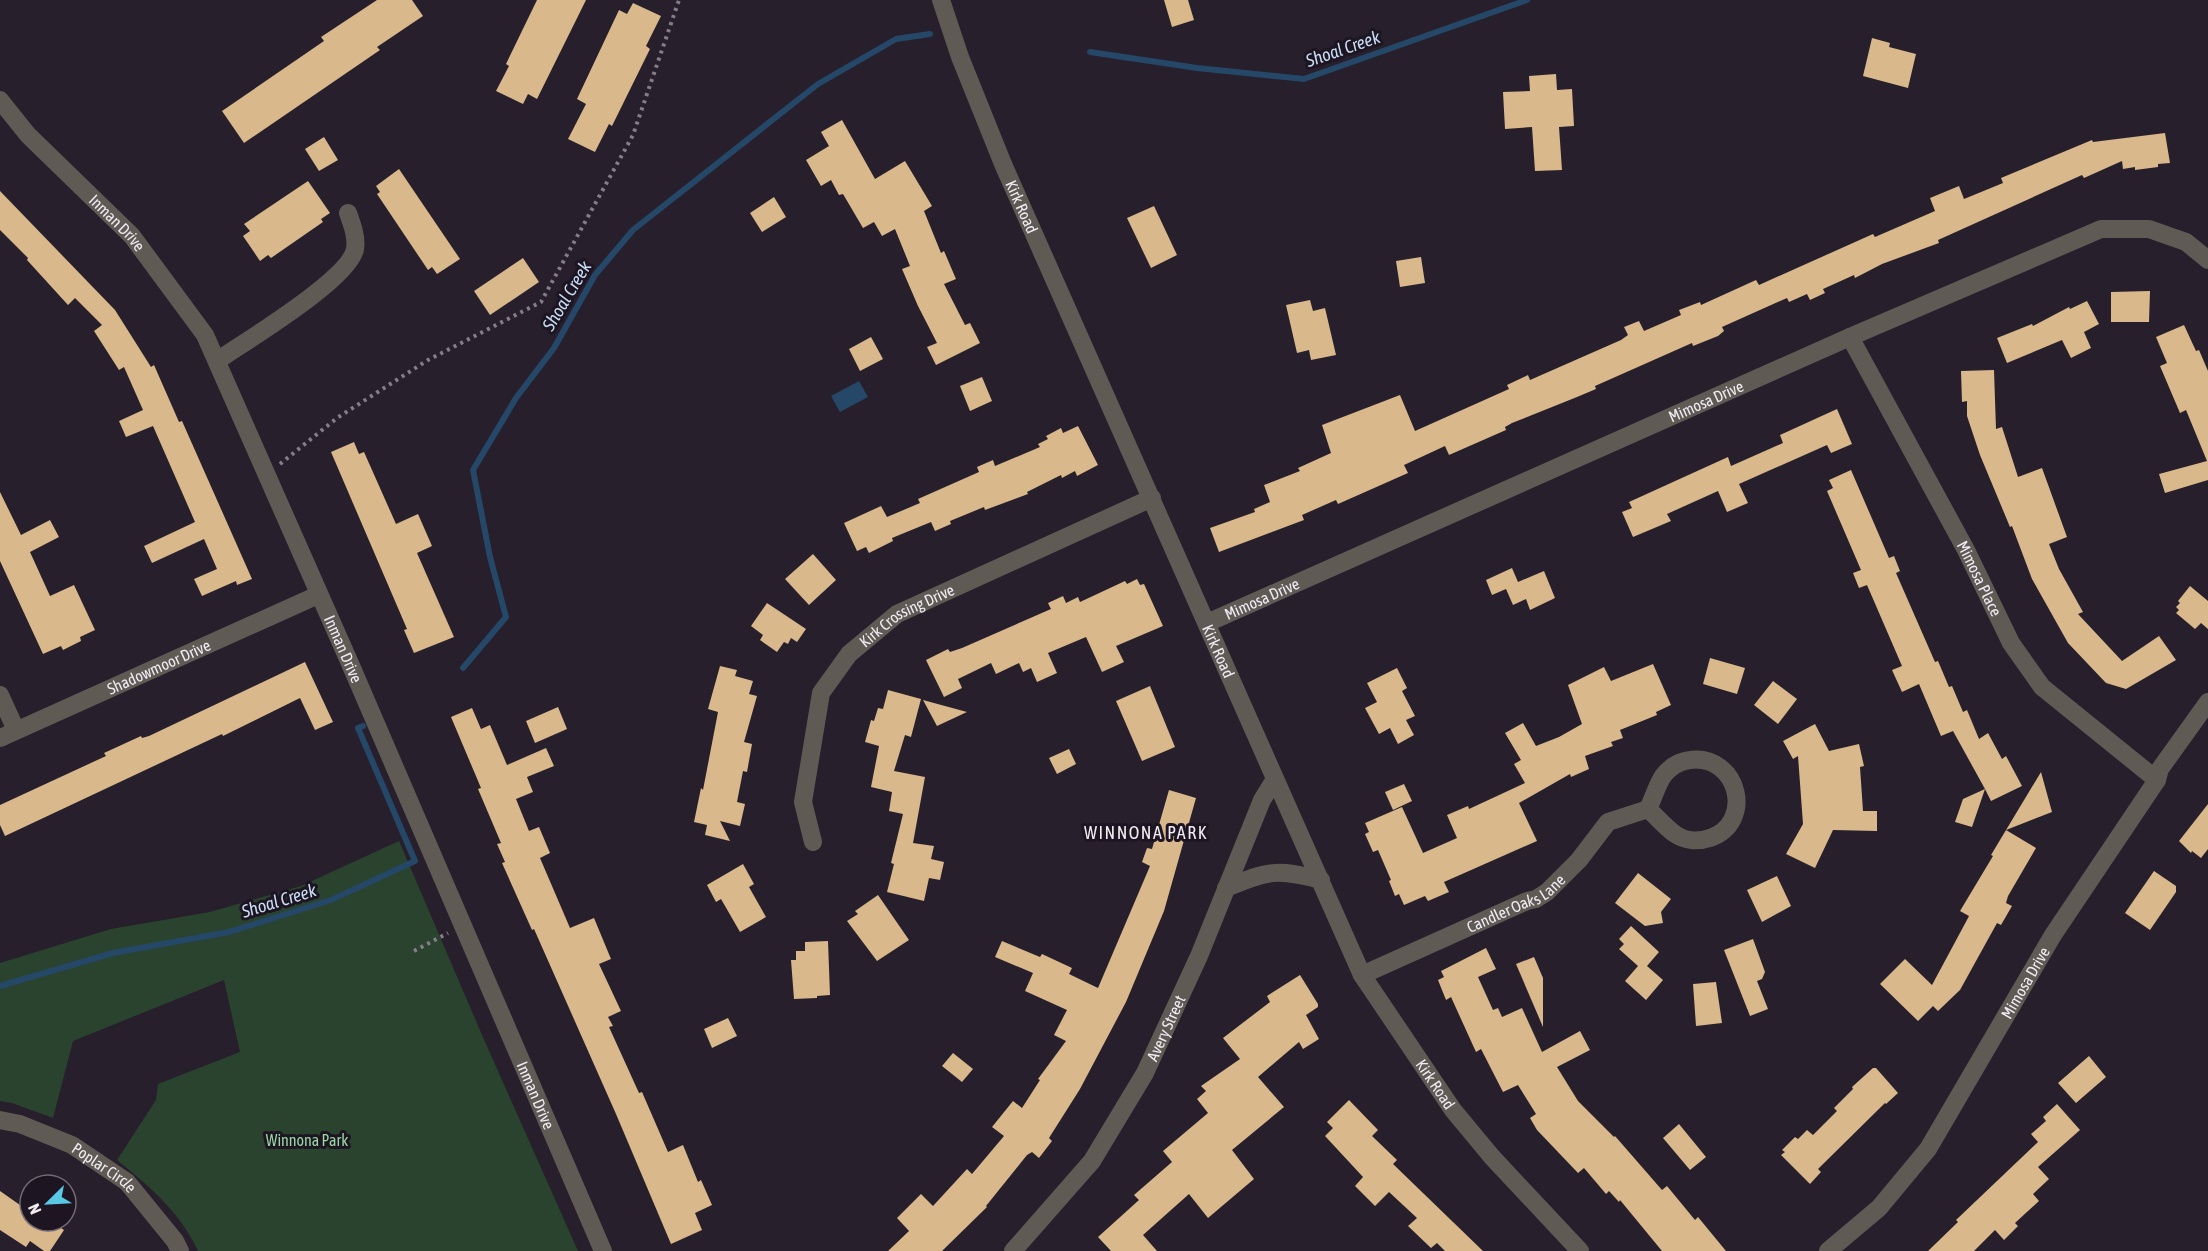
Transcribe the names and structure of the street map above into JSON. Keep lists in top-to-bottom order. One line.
{"streets":{"street":["Kirk Road","Inman Drive","Mimosa Drive","Mimosa Place","Kirk Crossing Drive","Shadowmoor Drive","Candler Oaks Lane","Avery Street","Poplar Circle"]},"crossings":[["Kirk Road","Mimosa Drive"],["Kirk Road","Kirk Crossing Drive"],["Kirk Road","Candler Oaks Lane"],["Kirk Road","Avery Street"],["Inman Drive","Shadowmoor Drive"],["Mimosa Drive","Mimosa Place"]],"districts":["WINNONA PARK"],"water":["Shoal Creek"],"parks":["Winnona Park"],"north":"bottom left"}
